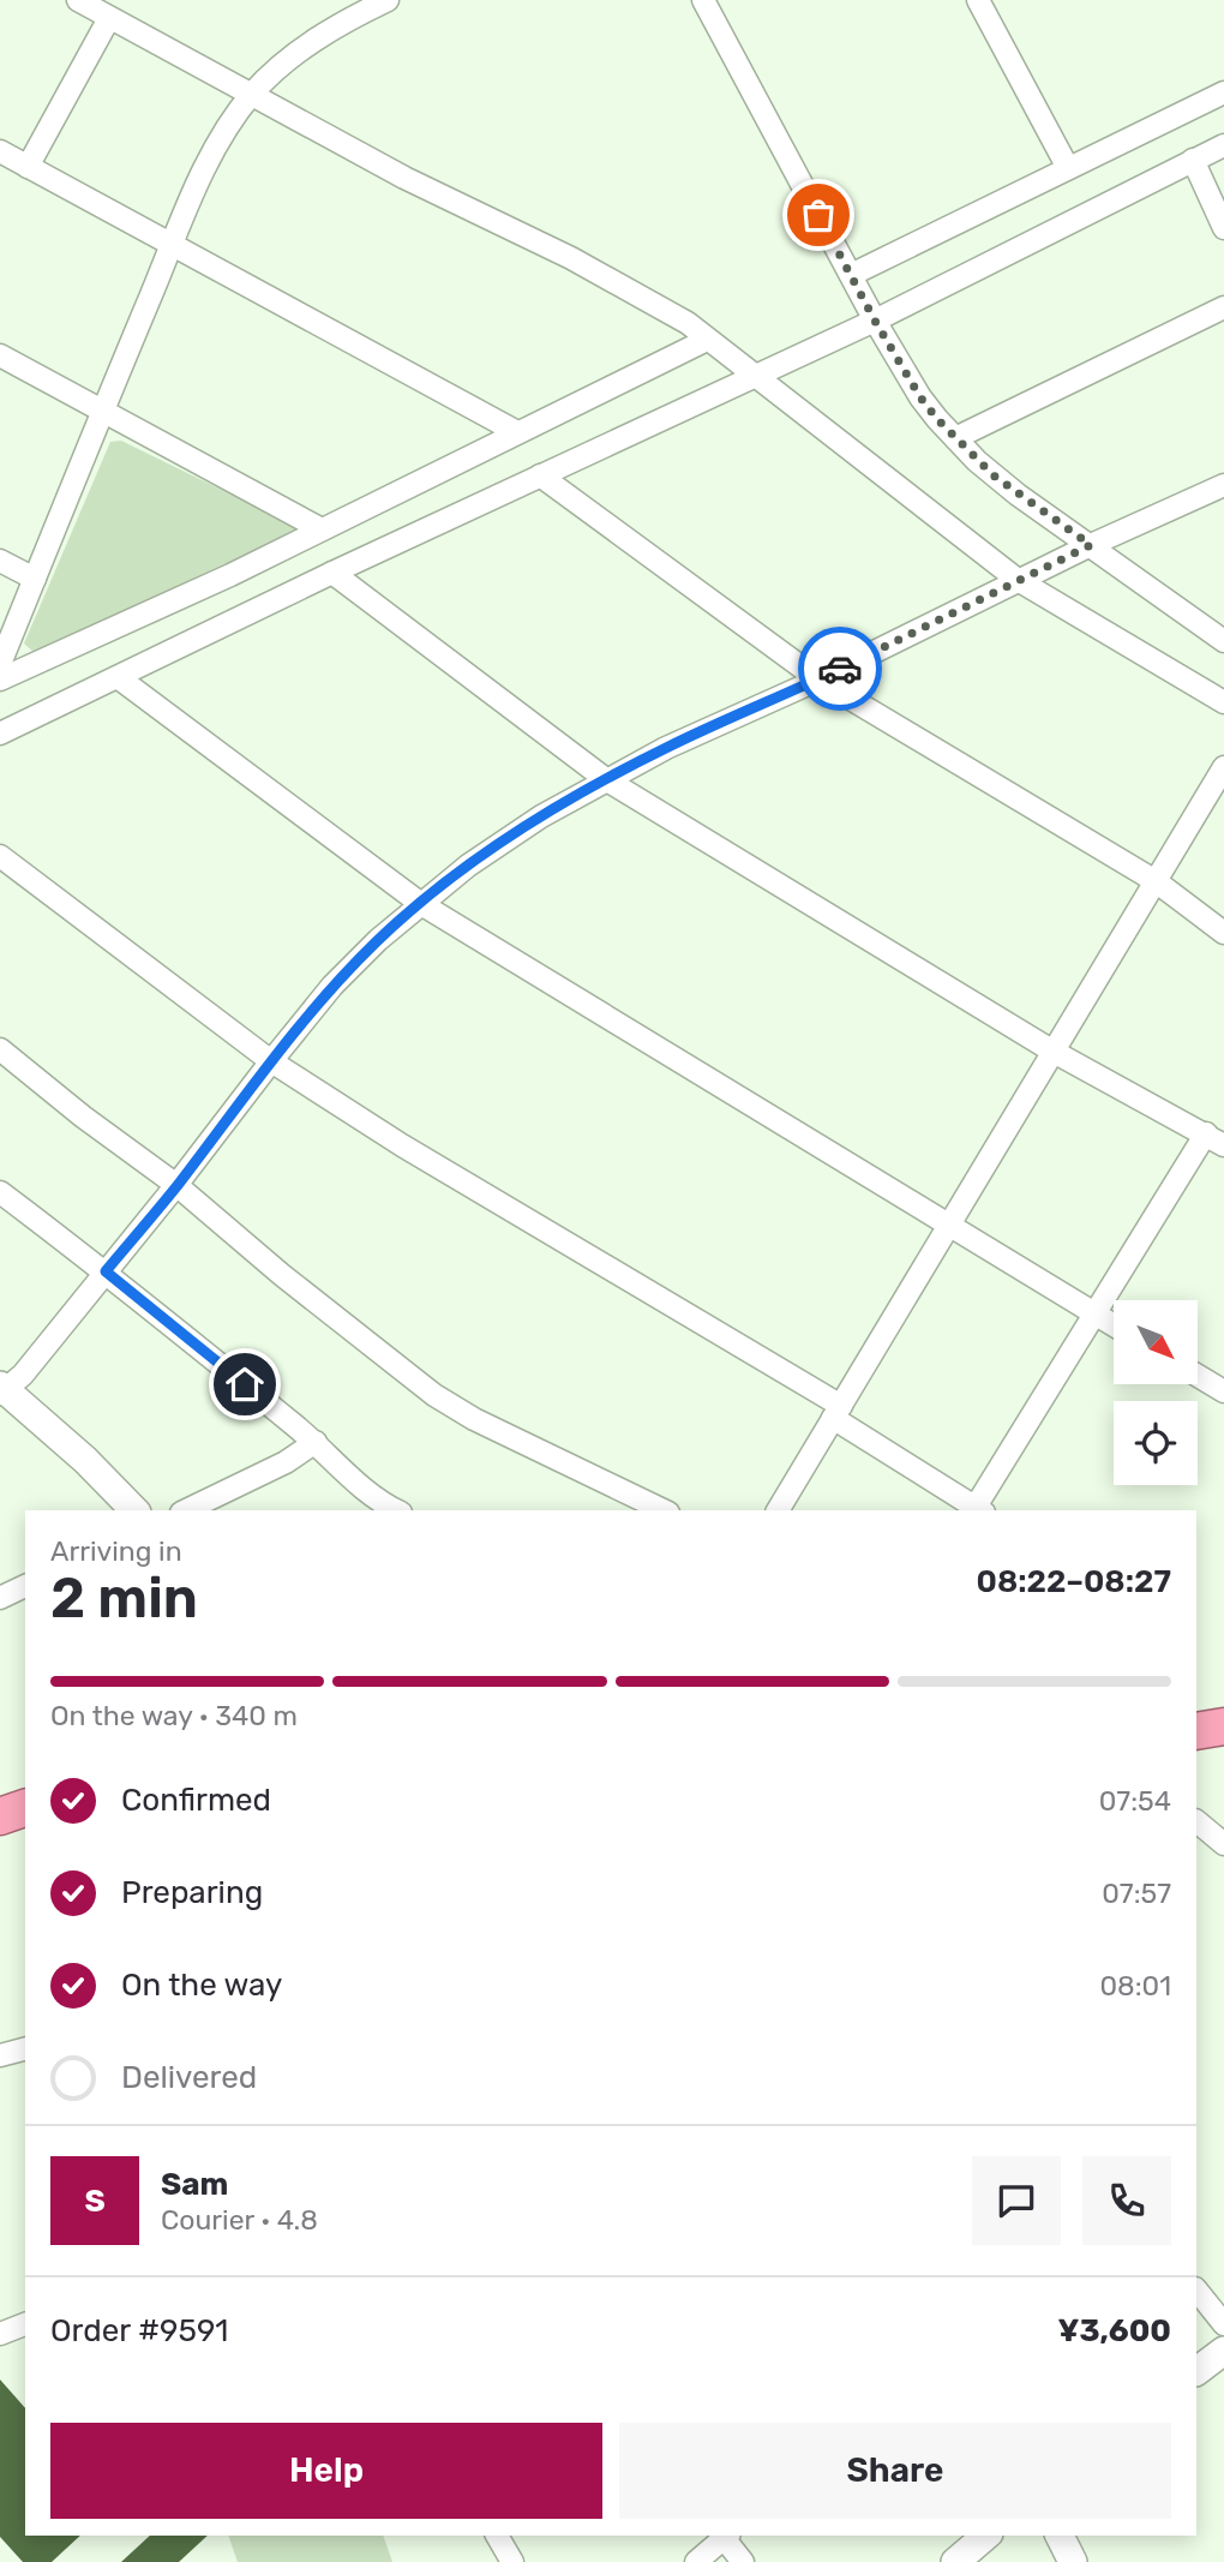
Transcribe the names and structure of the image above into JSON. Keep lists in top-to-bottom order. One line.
{"north":"bottom right","page":{"heading":["2 min","Arriving in","08:22–08:27"],"panel":["Sam","Courier · 4.8","Order #9591","¥3,600"],"bar":"On the way · 340 m","list":[["Confirmed","07:54"],["Preparing","07:57"],["On the way","08:01"],"Delivered"],"round":"S","buttons":["Help","Share"]}}
